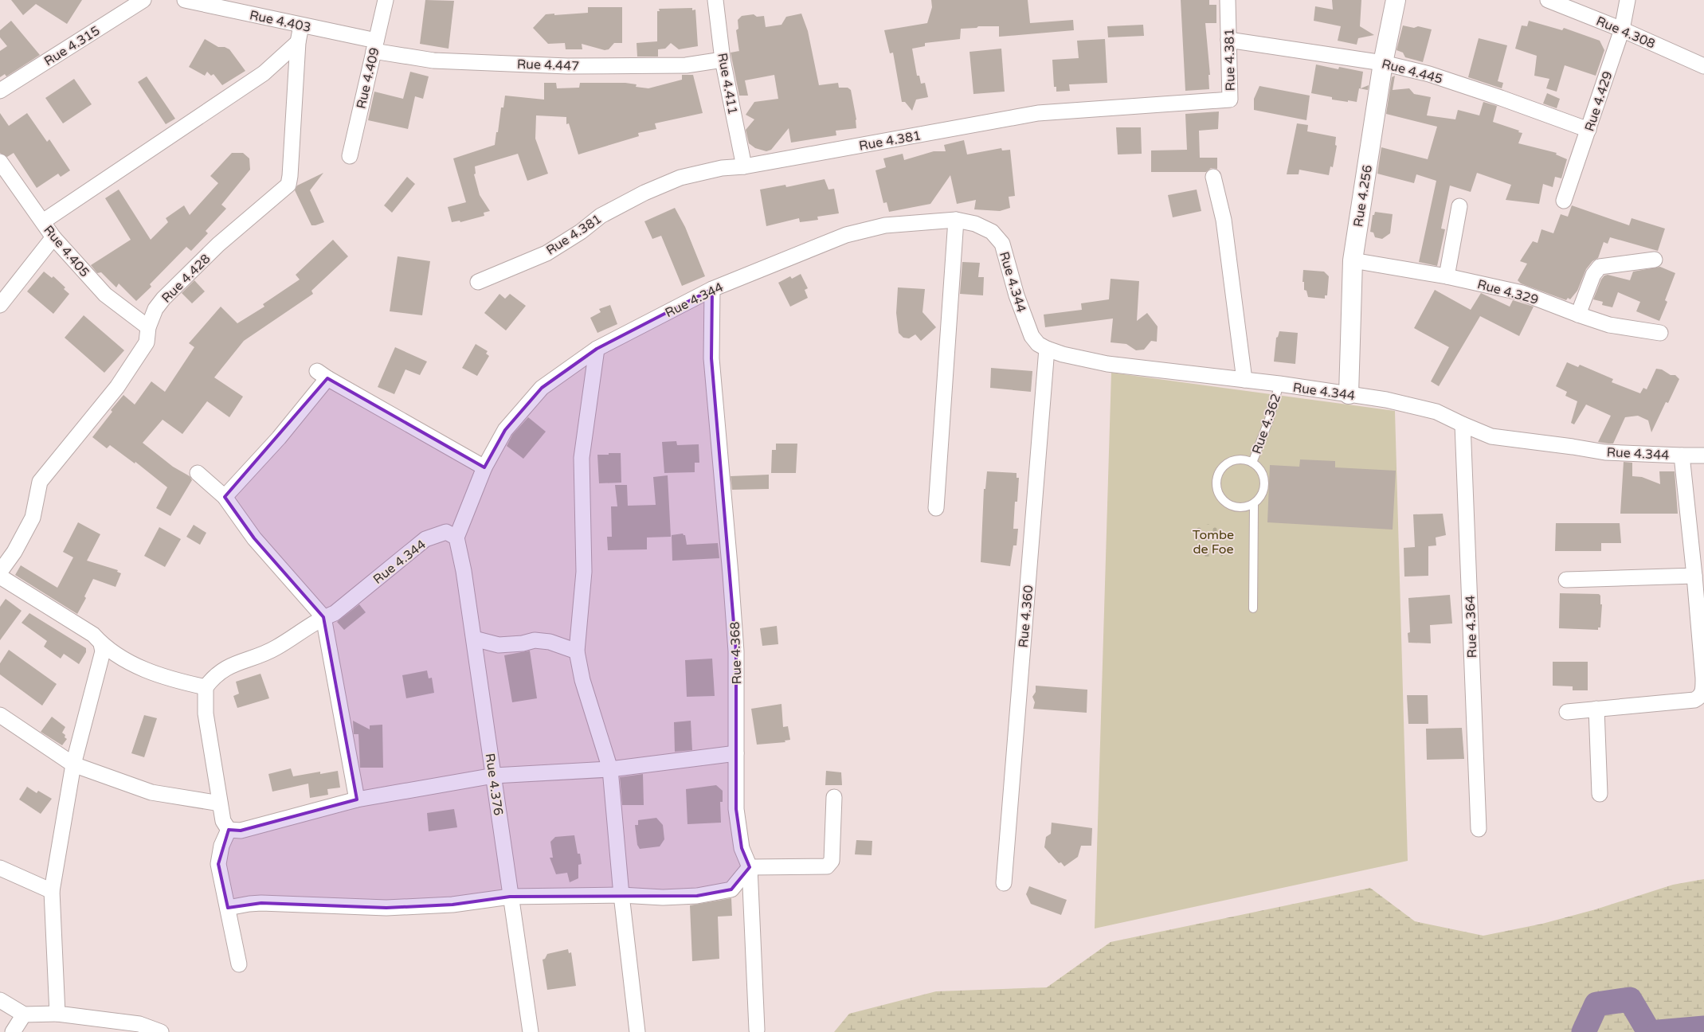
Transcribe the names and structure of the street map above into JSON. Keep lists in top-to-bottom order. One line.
{"streets":{"street":["Rue 4.403","Rue 4.308","Rue 4.315","Rue 4.381","Rue 4.447","Rue 4.445","Rue 4.409","Rue 4.411","Rue 4.429","Rue 4.256","Rue 4.405","Rue 4.428","Rue 4.344","Rue 4.329","Rue 4.360","Rue 4.364","Rue 4.368","Rue 4.376"],"lane":["Rue 4.362"]},"crossings":[["Rue 4.403","Rue 4.447"],["Rue 4.403","Rue 4.409"],["Rue 4.403","Rue 4.428"],["Rue 4.308","Rue 4.429"],["Rue 4.381","Rue 4.445"],["Rue 4.381","Rue 4.411"],["Rue 4.447","Rue 4.409"],["Rue 4.447","Rue 4.411"],["Rue 4.445","Rue 4.429"],["Rue 4.445","Rue 4.256"],["Rue 4.256","Rue 4.344"],["Rue 4.256","Rue 4.329"],["Rue 4.405","Rue 4.428"],["Rue 4.344","Rue 4.362"],["Rue 4.344","Rue 4.360"],["Rue 4.344","Rue 4.364"],["Rue 4.344","Rue 4.368"],["Rue 4.344","Rue 4.376"]],"parks":["Tombe de Foe"]}
